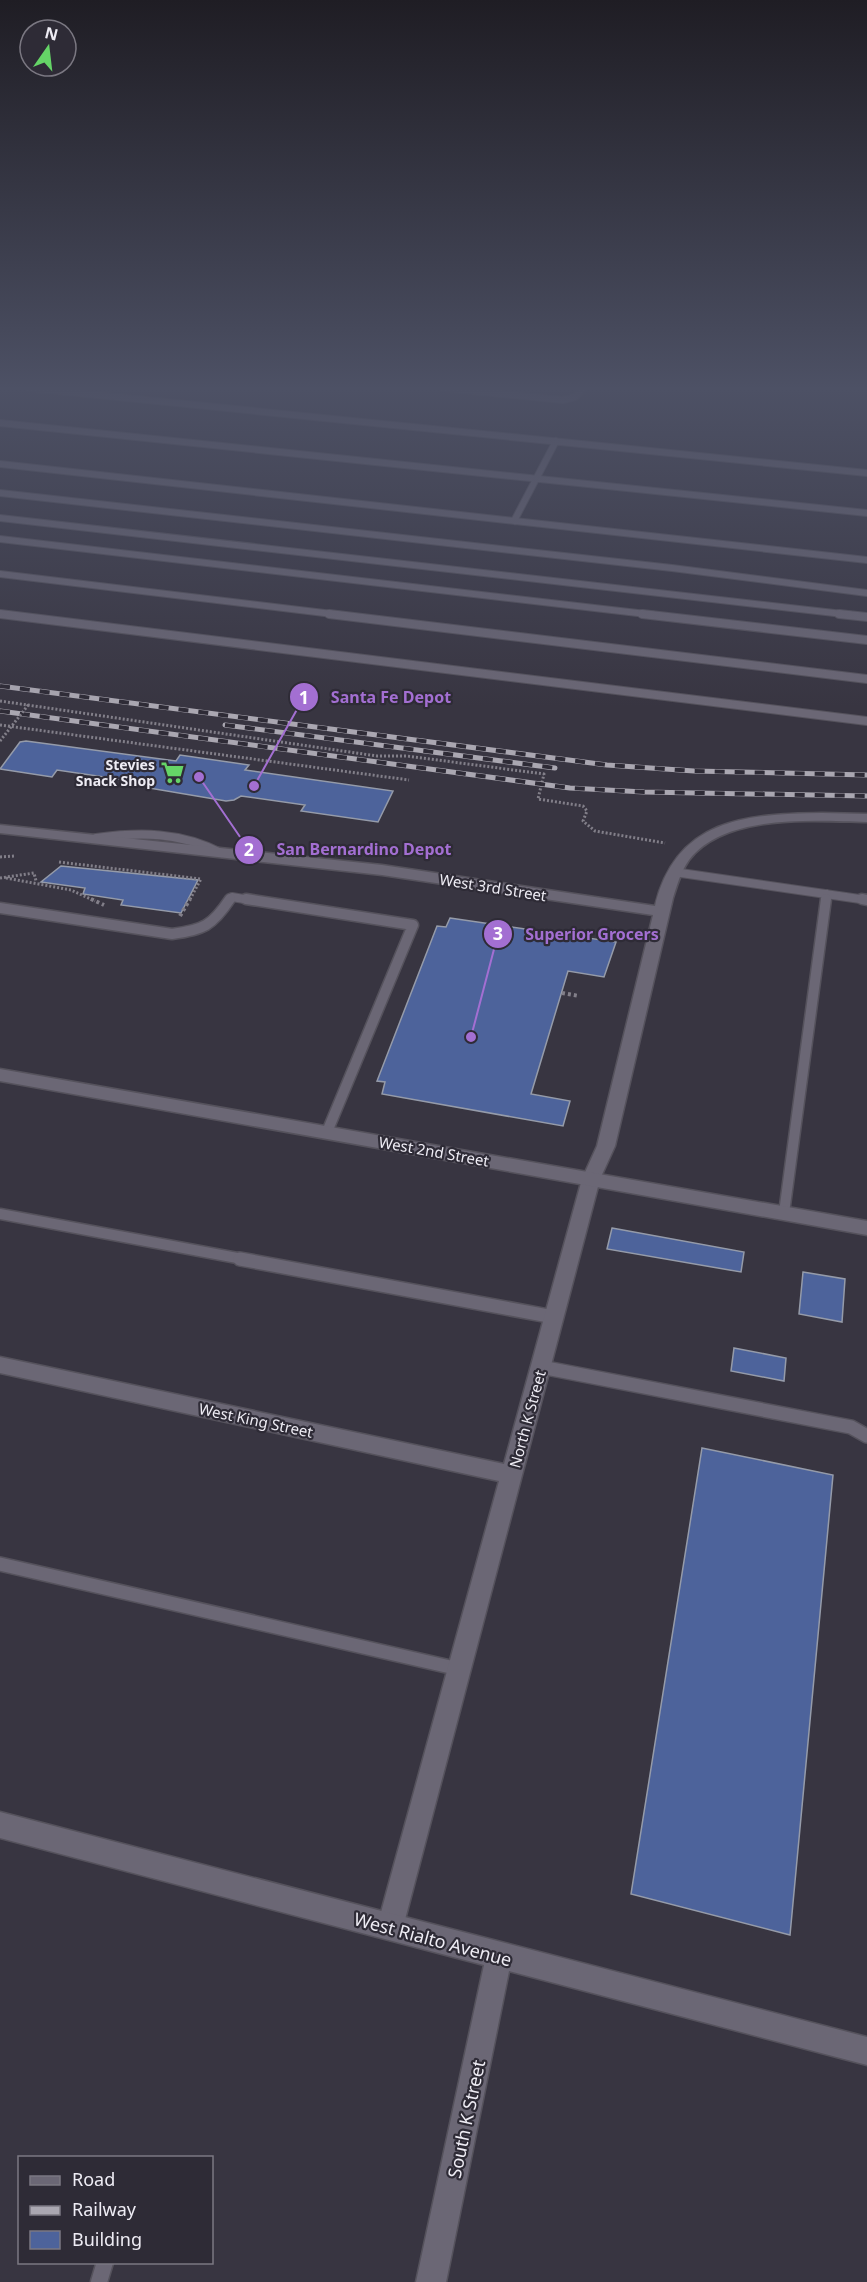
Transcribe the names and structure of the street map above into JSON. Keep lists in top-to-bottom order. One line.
{"streets":{"street":["West 3rd Street","West 2nd Street","North K Street","West King Street","West Rialto Avenue","South K Street"]},"crossings":[["West 3rd Street","North K Street"],["West 2nd Street","North K Street"],["North K Street","West King Street"],["North K Street","West Rialto Avenue"],["West Rialto Avenue","South K Street"]],"places":{"supermarket":["Stevies Snack Shop"],"other":["San Bernardino Depot","Santa Fe Depot","Superior Grocers"]},"legend":["Road","Railway","Building"],"north":"top"}
